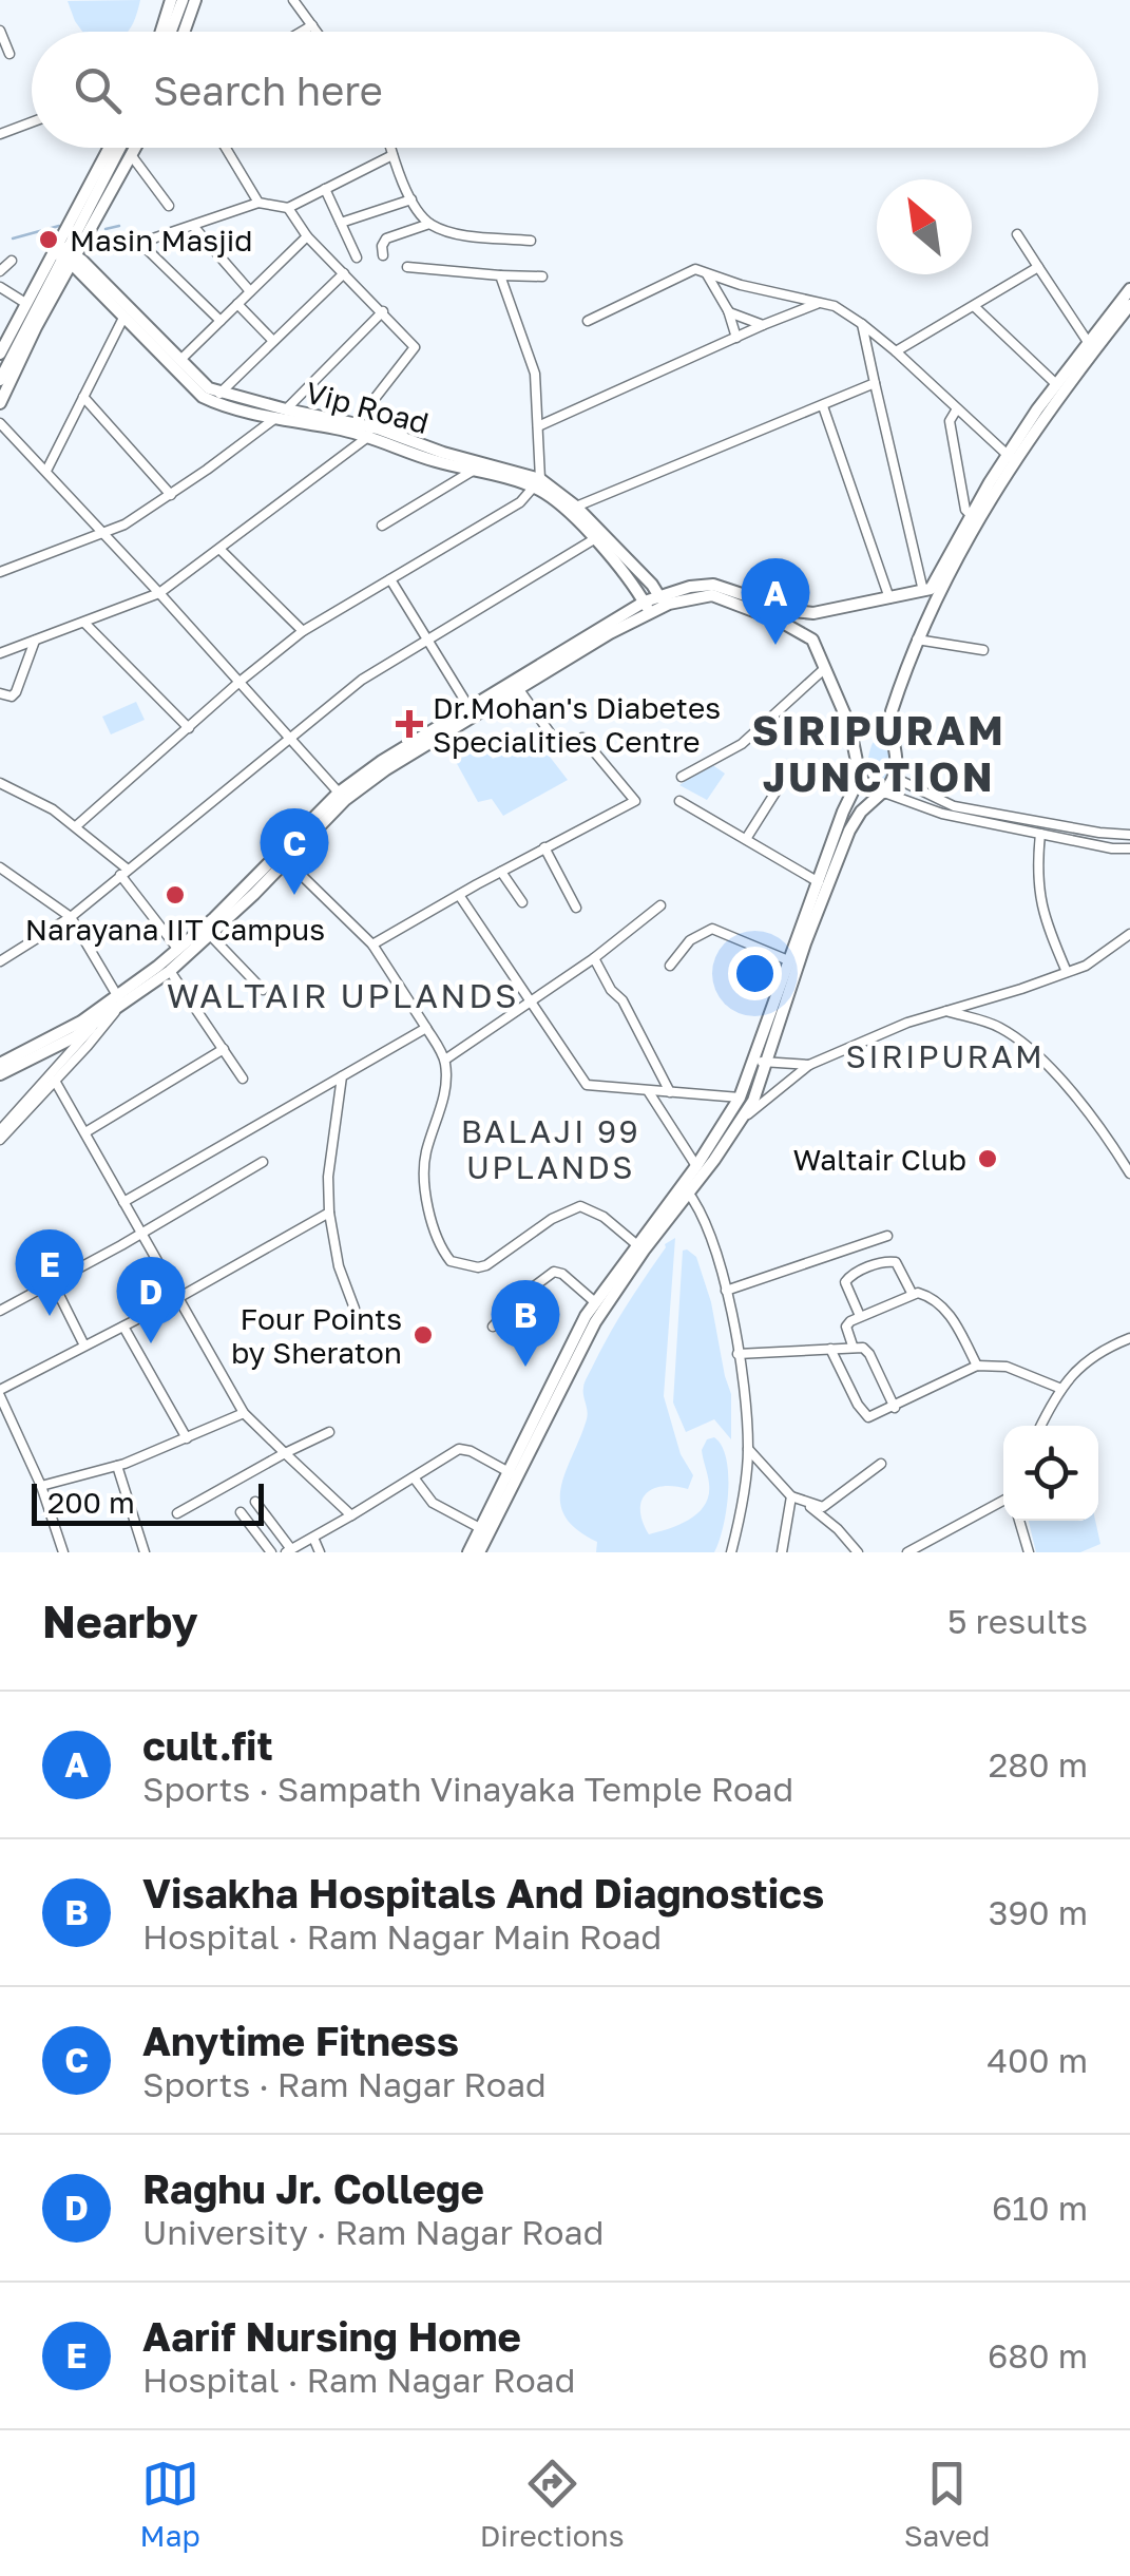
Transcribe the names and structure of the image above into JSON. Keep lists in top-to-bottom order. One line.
{"streets":{"main road":["Vip Road"]},"districts":["SIRIPURAM JUNCTION","WALTAIR UPLANDS","SIRIPURAM","BALAJI 99 UPLANDS"],"places":{"other":["Masin Masjid","Narayana IIT Campus","Waltair Club","Four Points by Sheraton"],"health":["Dr.Mohan's Diabetes Specialities Centre"]},"scale_bar":"200 m","north":"top left","page":{"search":"Search here","pins":["A","C","E","D","B"],"scale":"200 m","heading":["Nearby","5 results"],"list":[{"mark":"A","name":"cult.fit","note":"Sports · Sampath Vinayaka Temple Road","value":"280 m"},{"mark":"B","name":"Visakha Hospitals And Diagnostics","note":"Hospital · Ram Nagar Main Road","value":"390 m"},{"mark":"C","name":"Anytime Fitness","note":"Sports · Ram Nagar Road","value":"400 m"},{"mark":"D","name":"Raghu Jr. College","note":"University · Ram Nagar Road","value":"610 m"},{"mark":"E","name":"Aarif Nursing Home","note":"Hospital · Ram Nagar Road","value":"680 m"}],"nav":["Map","Directions","Saved"]}}
